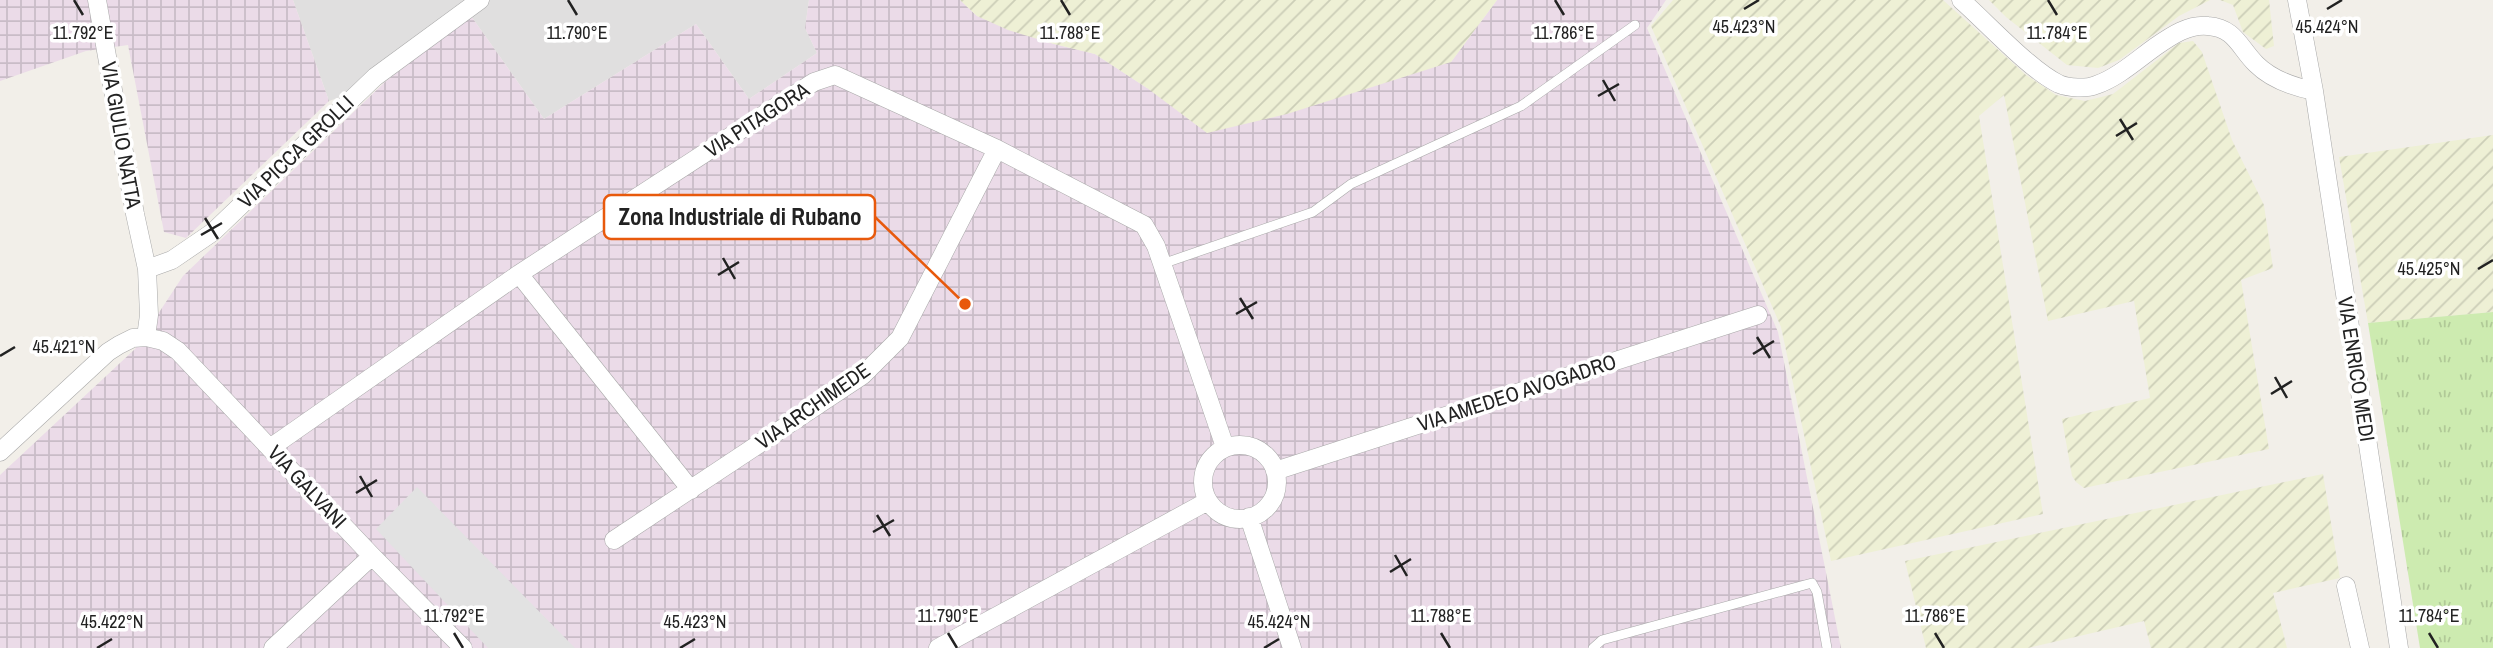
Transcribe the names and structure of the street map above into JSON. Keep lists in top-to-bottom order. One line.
{"streets":{"street":["VIA PITAGORA","VIA GIULIO NATTA","VIA PICCA GROLLI","VIA ENRICO MEDI","VIA AMEDEO AVOGADRO","VIA ARCHIMEDE","VIA GALVANI"]},"crossings":[["VIA PITAGORA","VIA AMEDEO AVOGADRO"],["VIA PITAGORA","VIA ARCHIMEDE"],["VIA PITAGORA","VIA GALVANI"],["VIA GIULIO NATTA","VIA PICCA GROLLI"]],"places":["Zona Industriale di Rubano"],"coordinates":["45.424°N","45.423°N","11.792°E","11.790°E","11.788°E","11.786°E","11.784°E","45.425°N","45.421°N","45.422°N"]}
